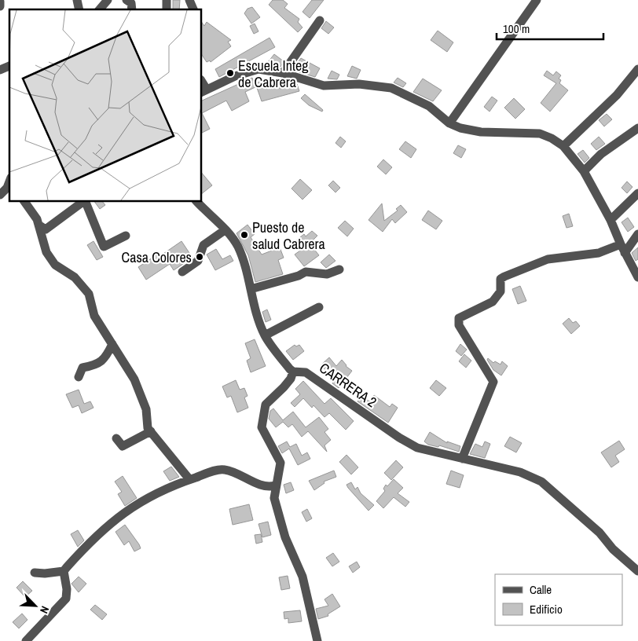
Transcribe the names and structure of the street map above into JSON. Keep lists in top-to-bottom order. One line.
{"streets":{"street":["CARRERA 2"]},"places":["Escuela Integ de Cabrera","Puesto de salud Cabrera","Casa Colores"],"legend":["Calle","Edificio"],"scale_bar":"100 m","north":"bottom right"}
